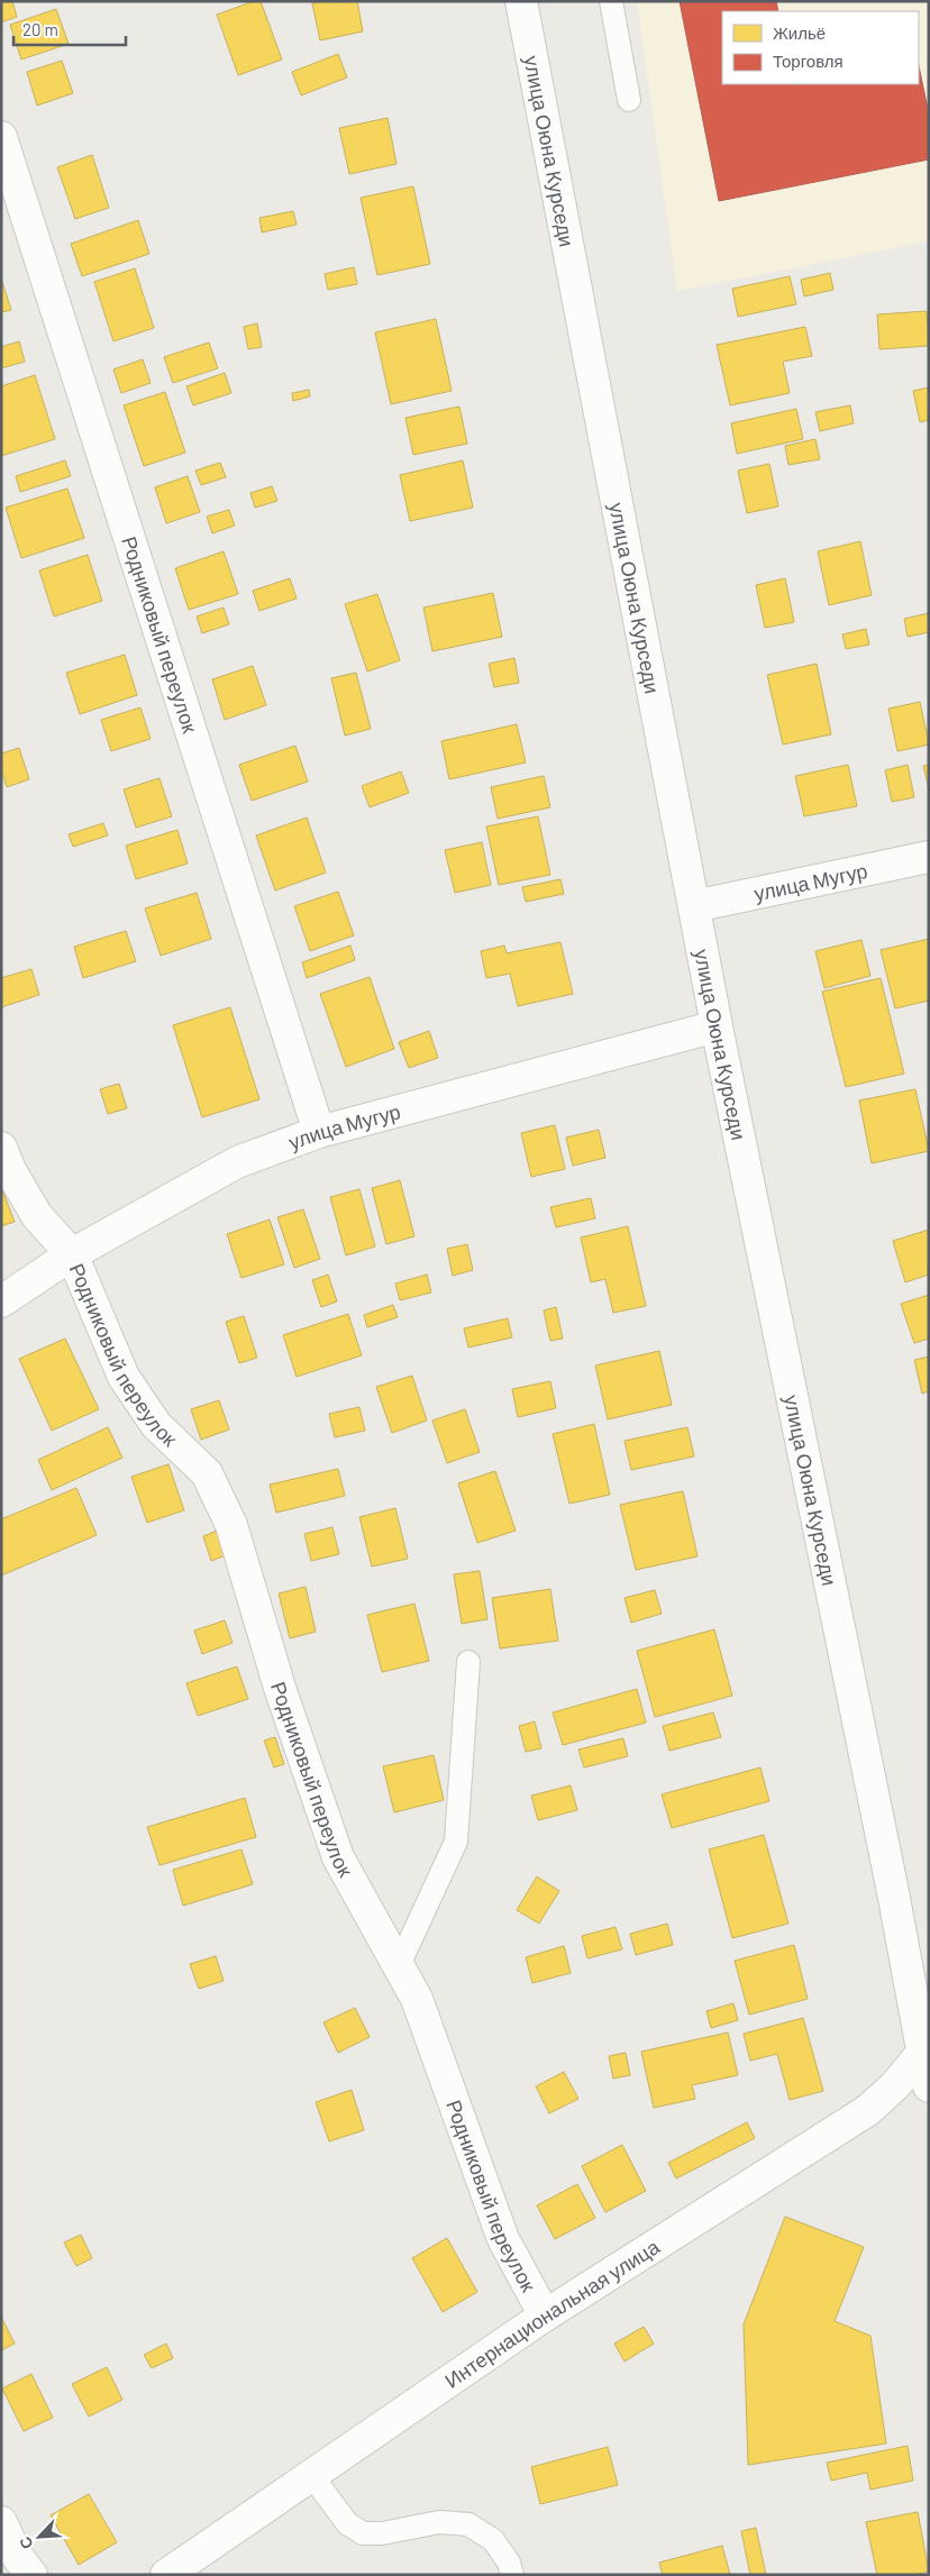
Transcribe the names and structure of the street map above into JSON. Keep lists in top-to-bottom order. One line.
{"streets":{"street":["улица Оюна Курседи","Родниковый переулок","улица Мугур","Интернациональная улица"]},"crossings":[["улица Оюна Курседи","улица Мугур"],["улица Оюна Курседи","Интернациональная улица"],["Родниковый переулок","улица Мугур"],["Родниковый переулок","Интернациональная улица"]],"legend":["Жильё","Торговля"],"scale_bar":"20 m","north":"bottom left"}
